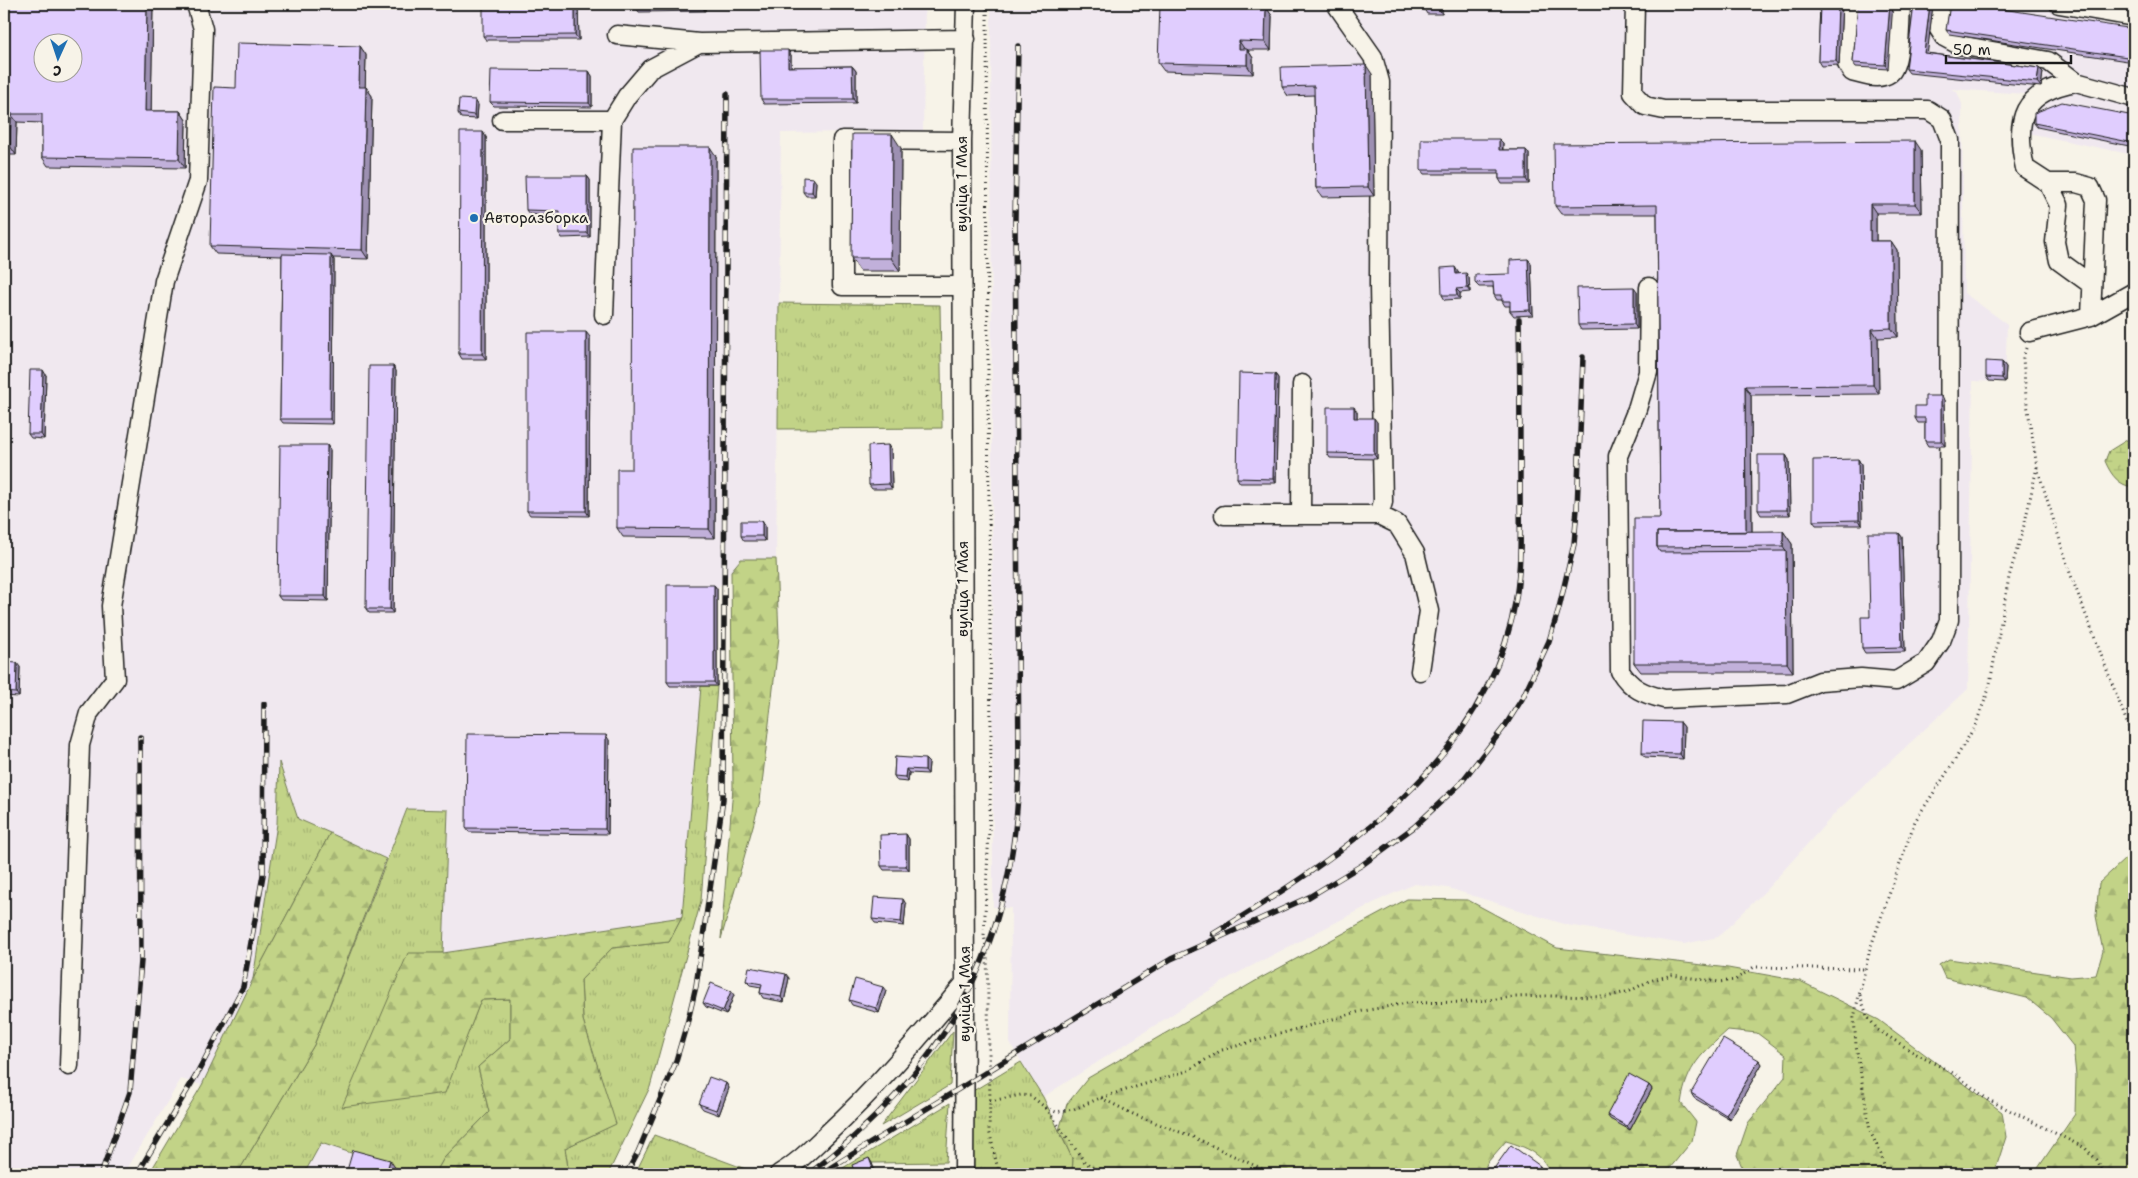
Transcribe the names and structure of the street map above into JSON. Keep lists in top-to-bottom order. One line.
{"streets":{"street":["вуліца 1 Мая"]},"places":["Авторазборка"],"scale_bar":"50 m","north":"bottom"}
